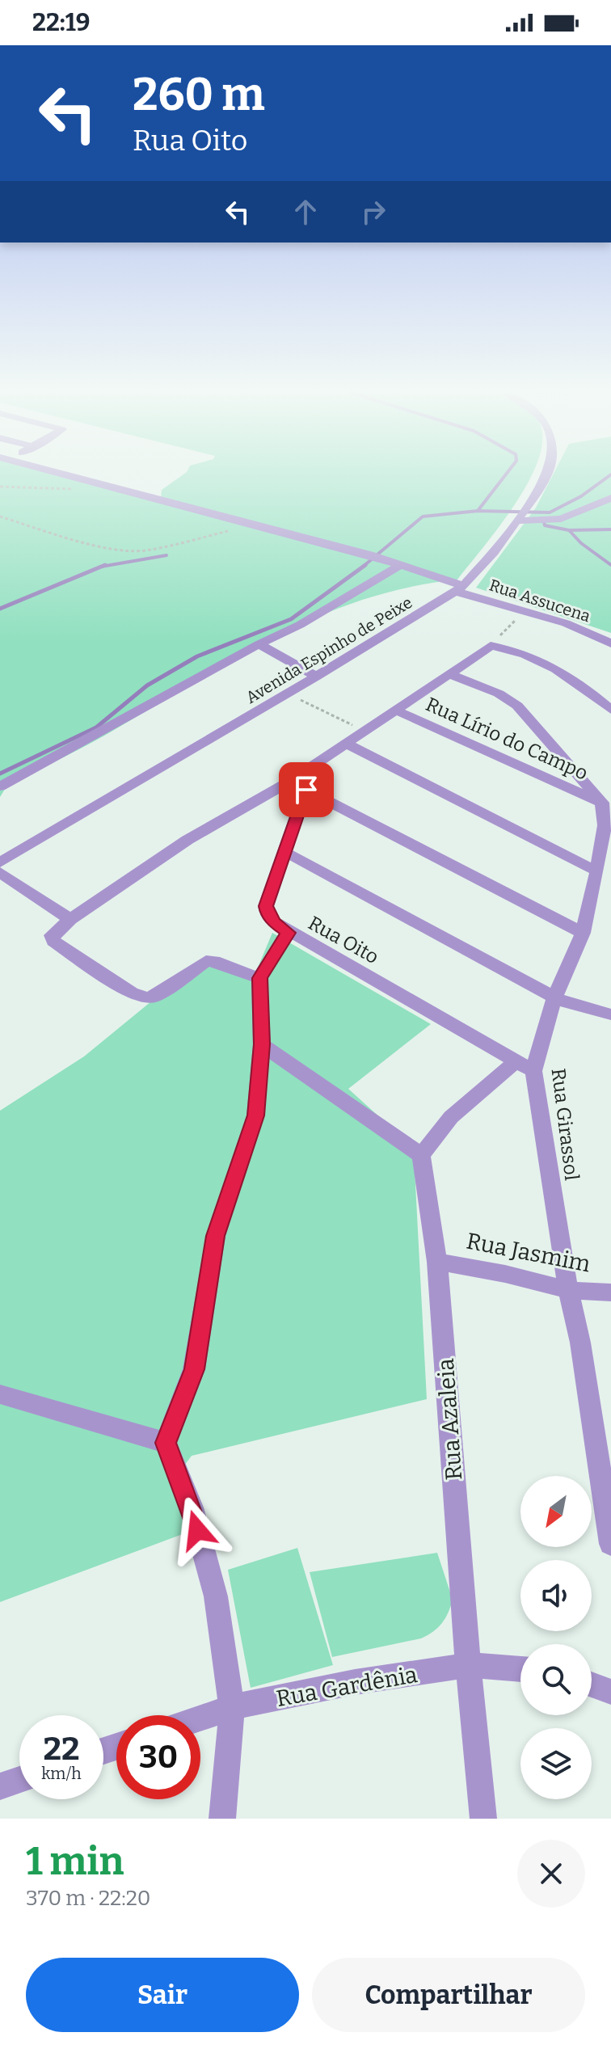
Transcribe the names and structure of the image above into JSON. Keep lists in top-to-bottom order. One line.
{"streets":{"street":["Rua Assucena","Avenida Espinho de Peixe","Rua Lírio do Campo","Rua Oito","Rua Girassol","Rua Jasmim","Rua Azaleia","Rua Gardênia"]},"crossings":[["Rua Assucena","Avenida Espinho de Peixe"],["Rua Lírio do Campo","Rua Girassol"],["Rua Oito","Rua Girassol"],["Rua Girassol","Rua Jasmim"],["Rua Jasmim","Rua Azaleia"],["Rua Azaleia","Rua Gardênia"]],"north":"bottom left","page":{"status":"22:19","turn":["260 m","Rua Oito"],"speed":"22 km/h","limit":"30","heading":["1 min","370 m · 22:20"],"buttons":["Sair","Compartilhar"]}}
